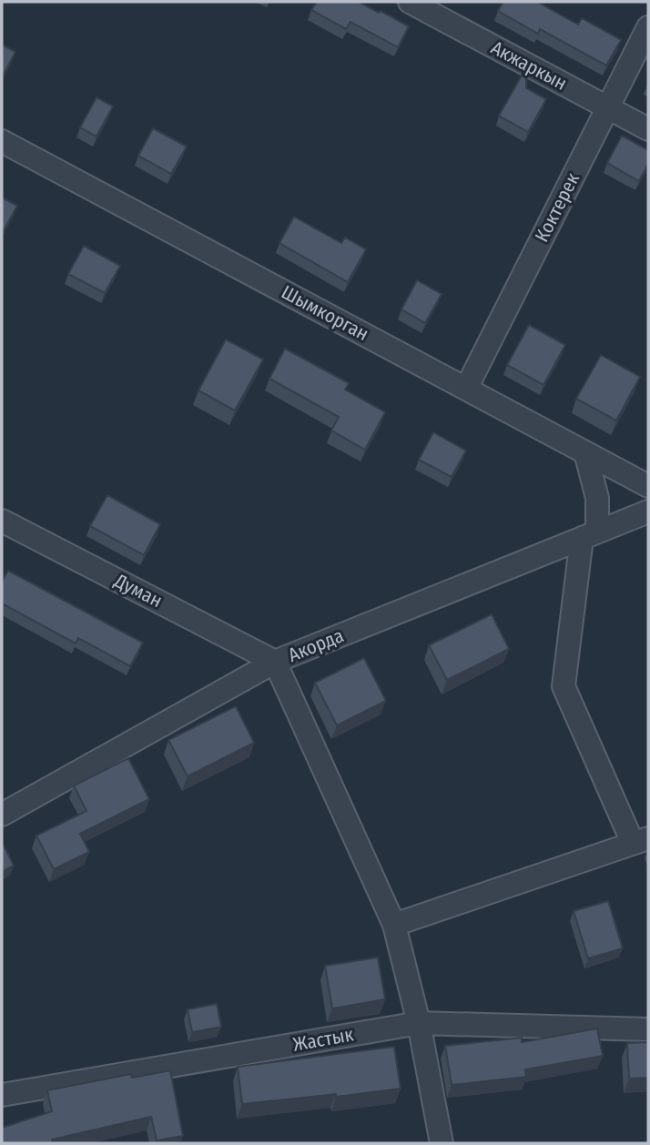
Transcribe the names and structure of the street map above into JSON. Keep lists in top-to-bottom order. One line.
{"streets":{"street":["Акжаркын","Коктерек","Шымкорган","Думан","Акорда","Жастык"]},"crossings":[["Акжаркын","Коктерек"],["Коктерек","Шымкорган"],["Думан","Акорда"]]}
